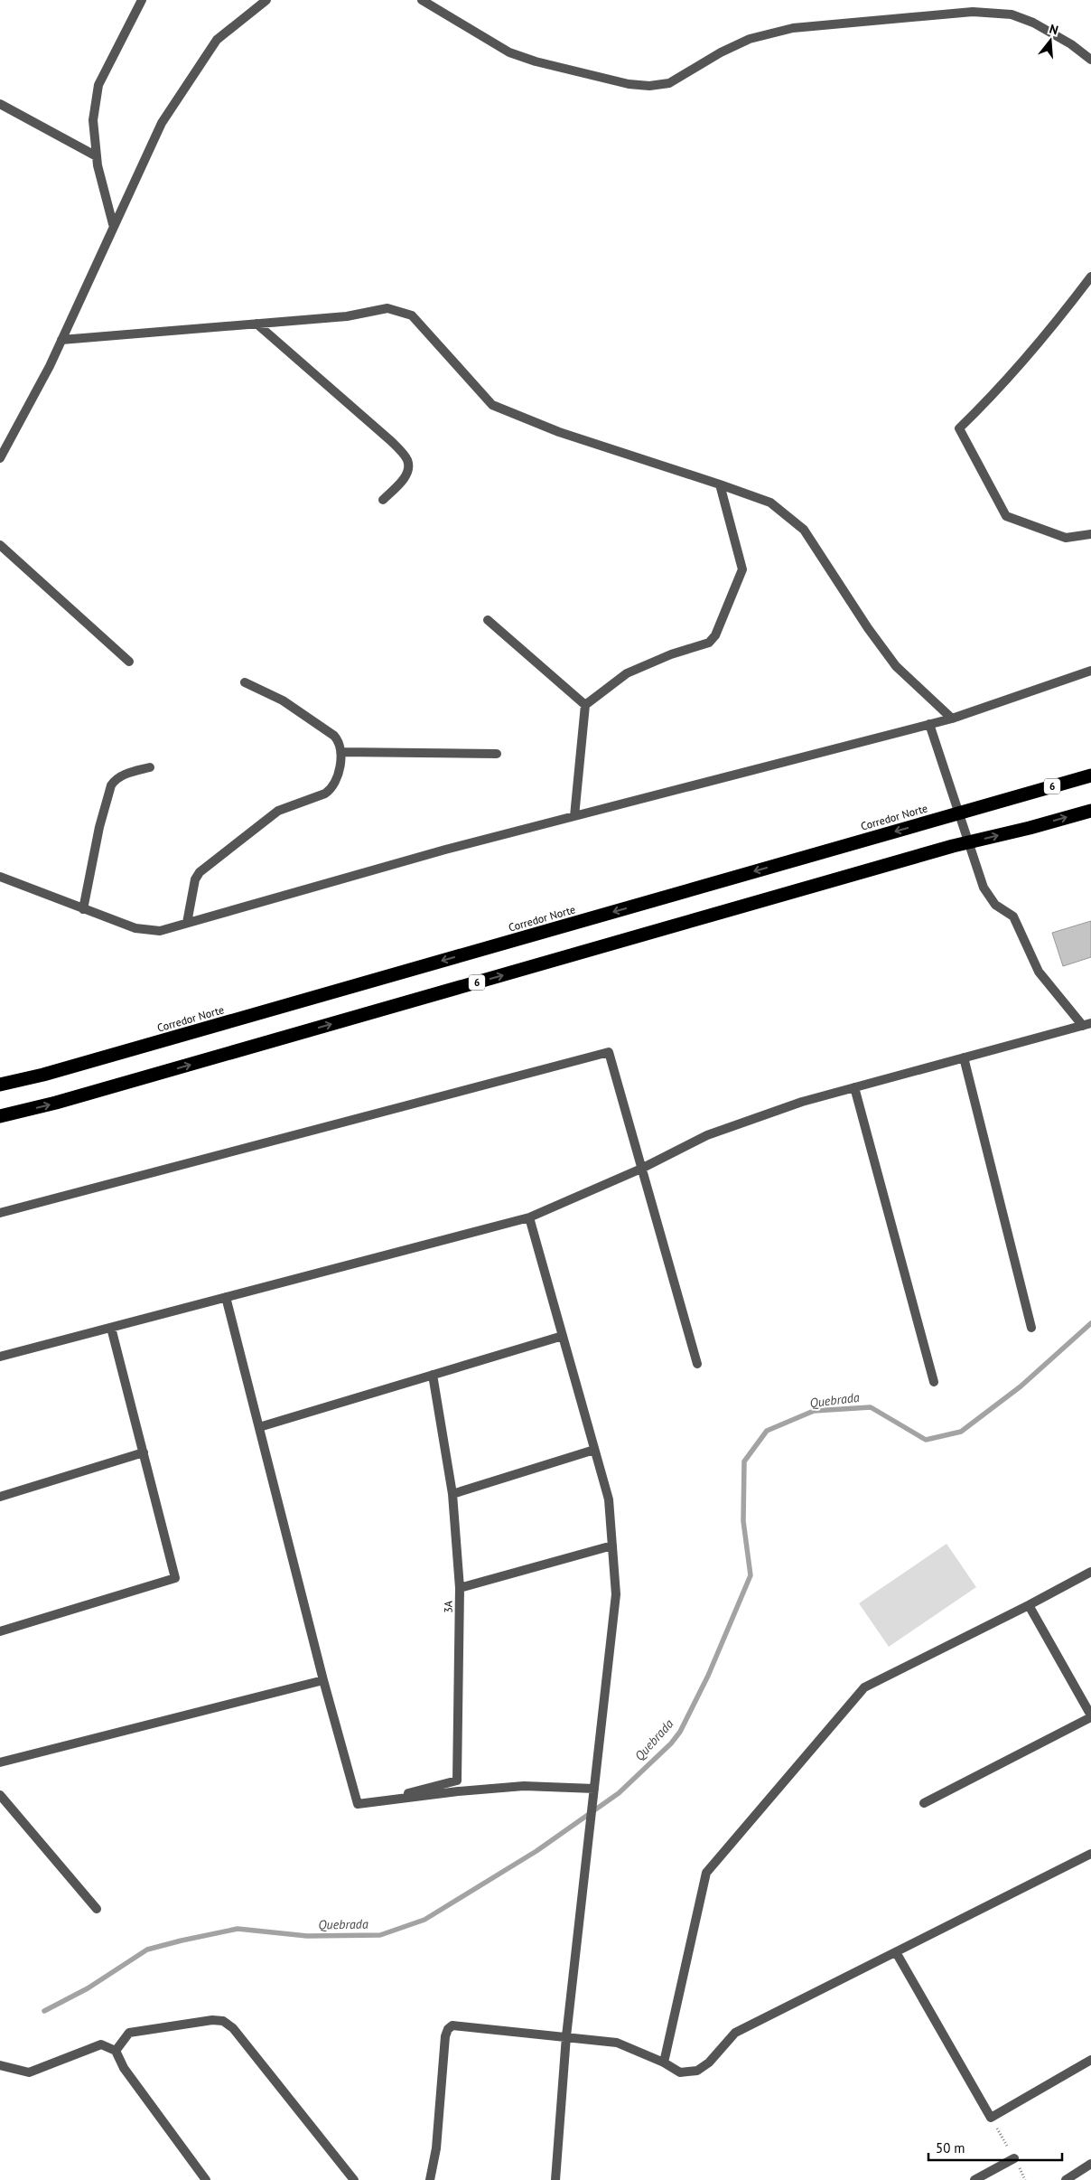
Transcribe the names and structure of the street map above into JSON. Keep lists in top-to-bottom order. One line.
{"streets":{"highway":["6","Corredor Norte"],"street":["3A"]},"water":["Quebrada"],"scale_bar":"50 m","north":"top"}
